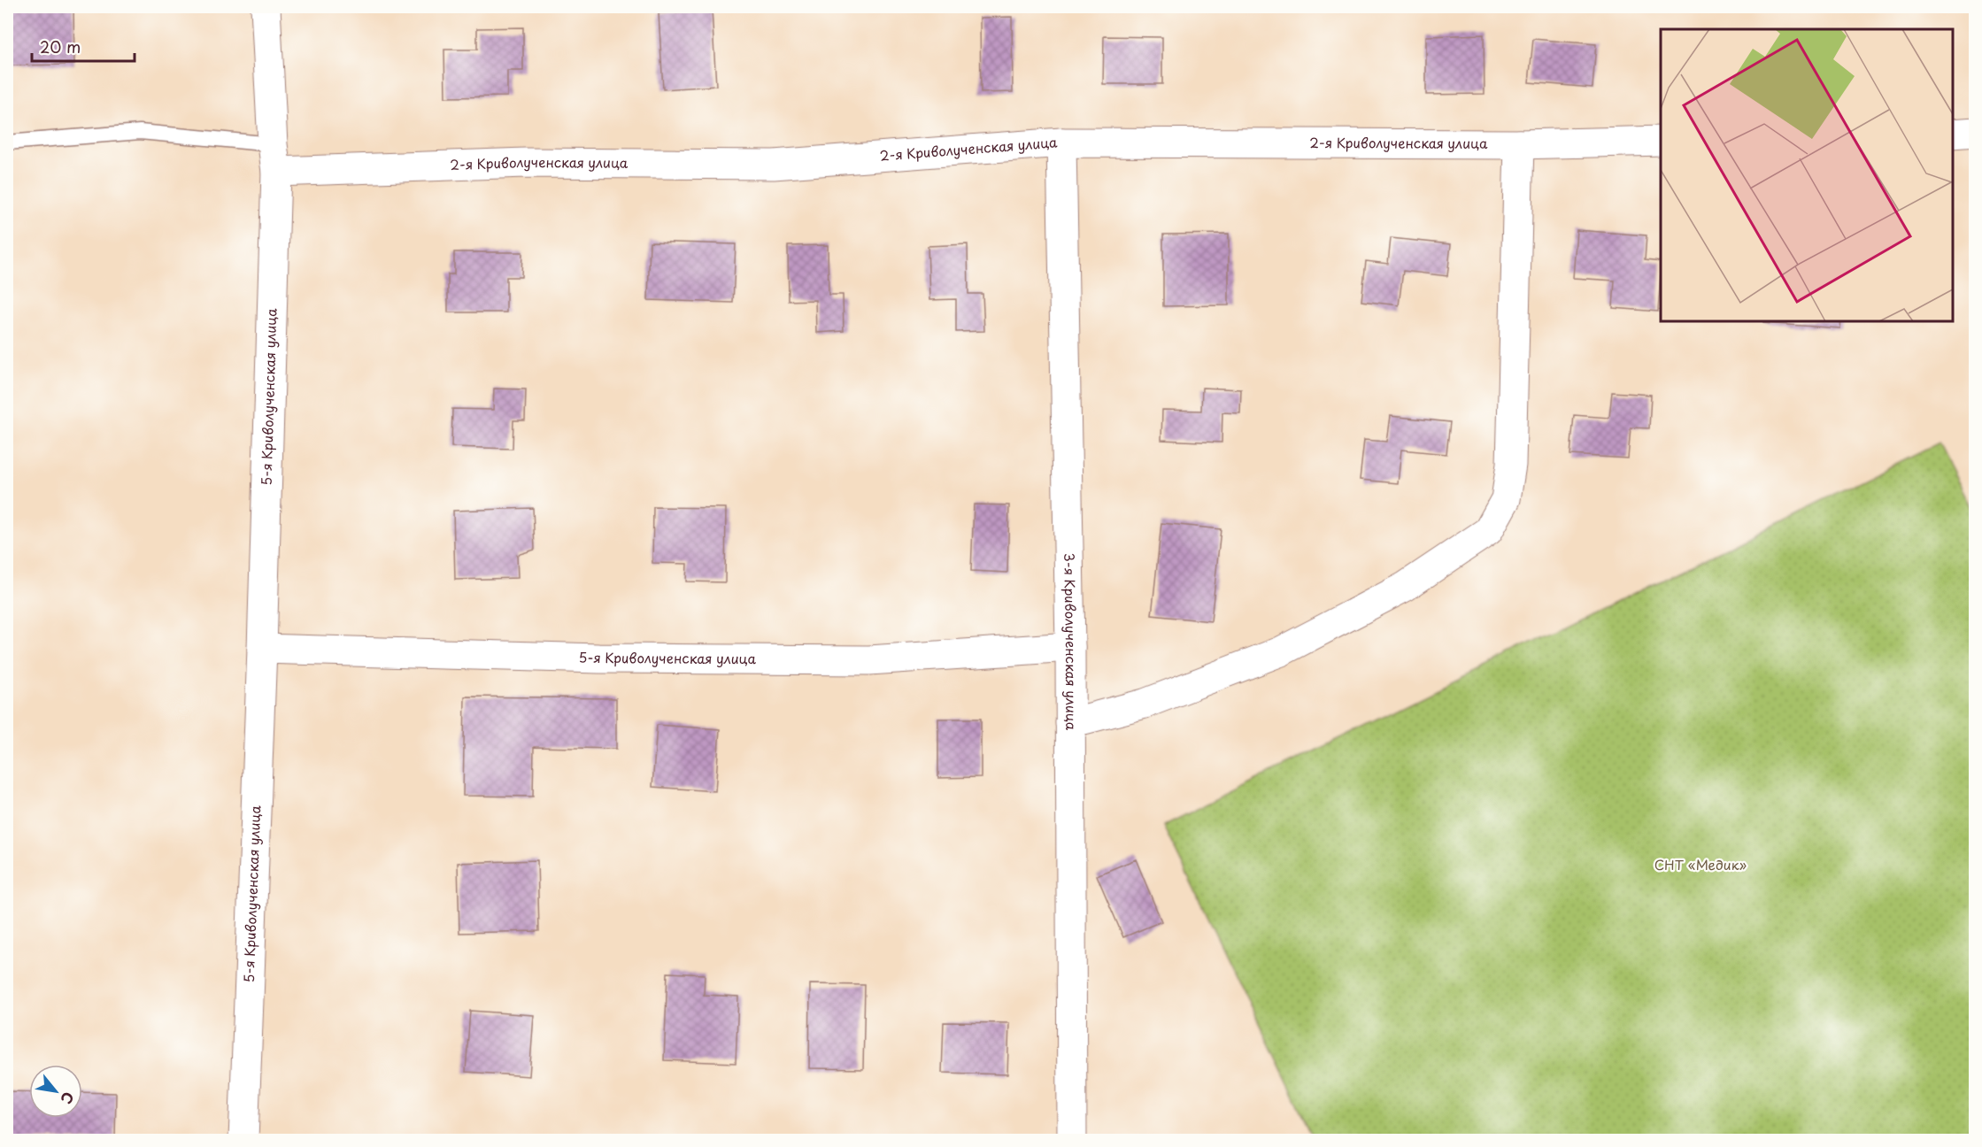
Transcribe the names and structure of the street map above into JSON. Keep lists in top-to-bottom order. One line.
{"streets":{"street":["2-я Криволученская улица","5-я Криволученская улица","3-я Криволученская улица"]},"crossings":[["2-я Криволученская улица","5-я Криволученская улица"],["2-я Криволученская улица","3-я Криволученская улица"],["5-я Криволученская улица","3-я Криволученская улица"]],"parks":["СНТ «Медик»"],"scale_bar":"20 m","north":"bottom right"}
